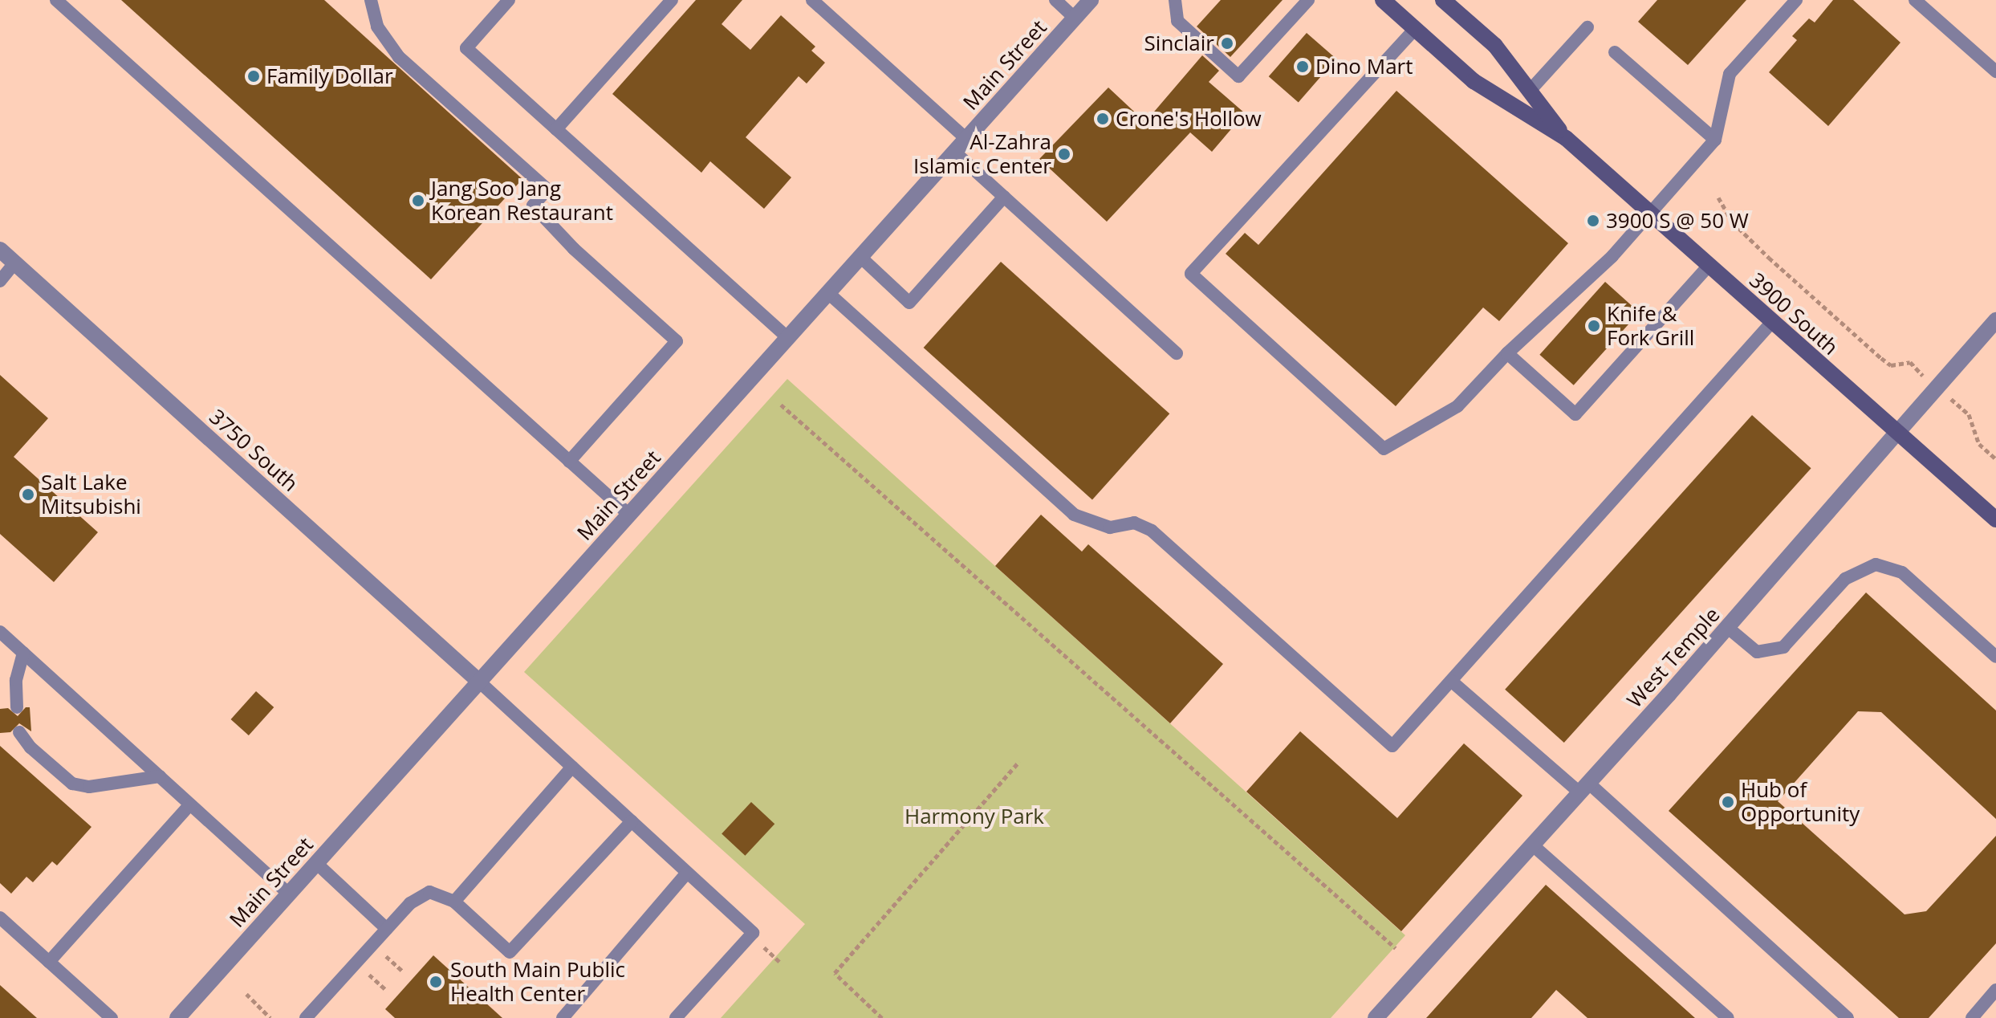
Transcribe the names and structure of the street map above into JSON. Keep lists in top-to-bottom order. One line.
{"streets":{"main road":["3900 South"],"street":["Main Street","3750 South","West Temple"]},"crossings":[["Main Street","3750 South"],["3900 South","West Temple"]],"parks":["Harmony Park"],"places":["Sinclair","Dino Mart","Family Dollar","Crone's Hollow","Al-Zahra Islamic Center","Jang Soo Jang Korean Restaurant","3900 S @ 50 W","Knife & Fork Grill","Salt Lake Mitsubishi","Hub of Opportunity","South Main Public Health Center"]}
